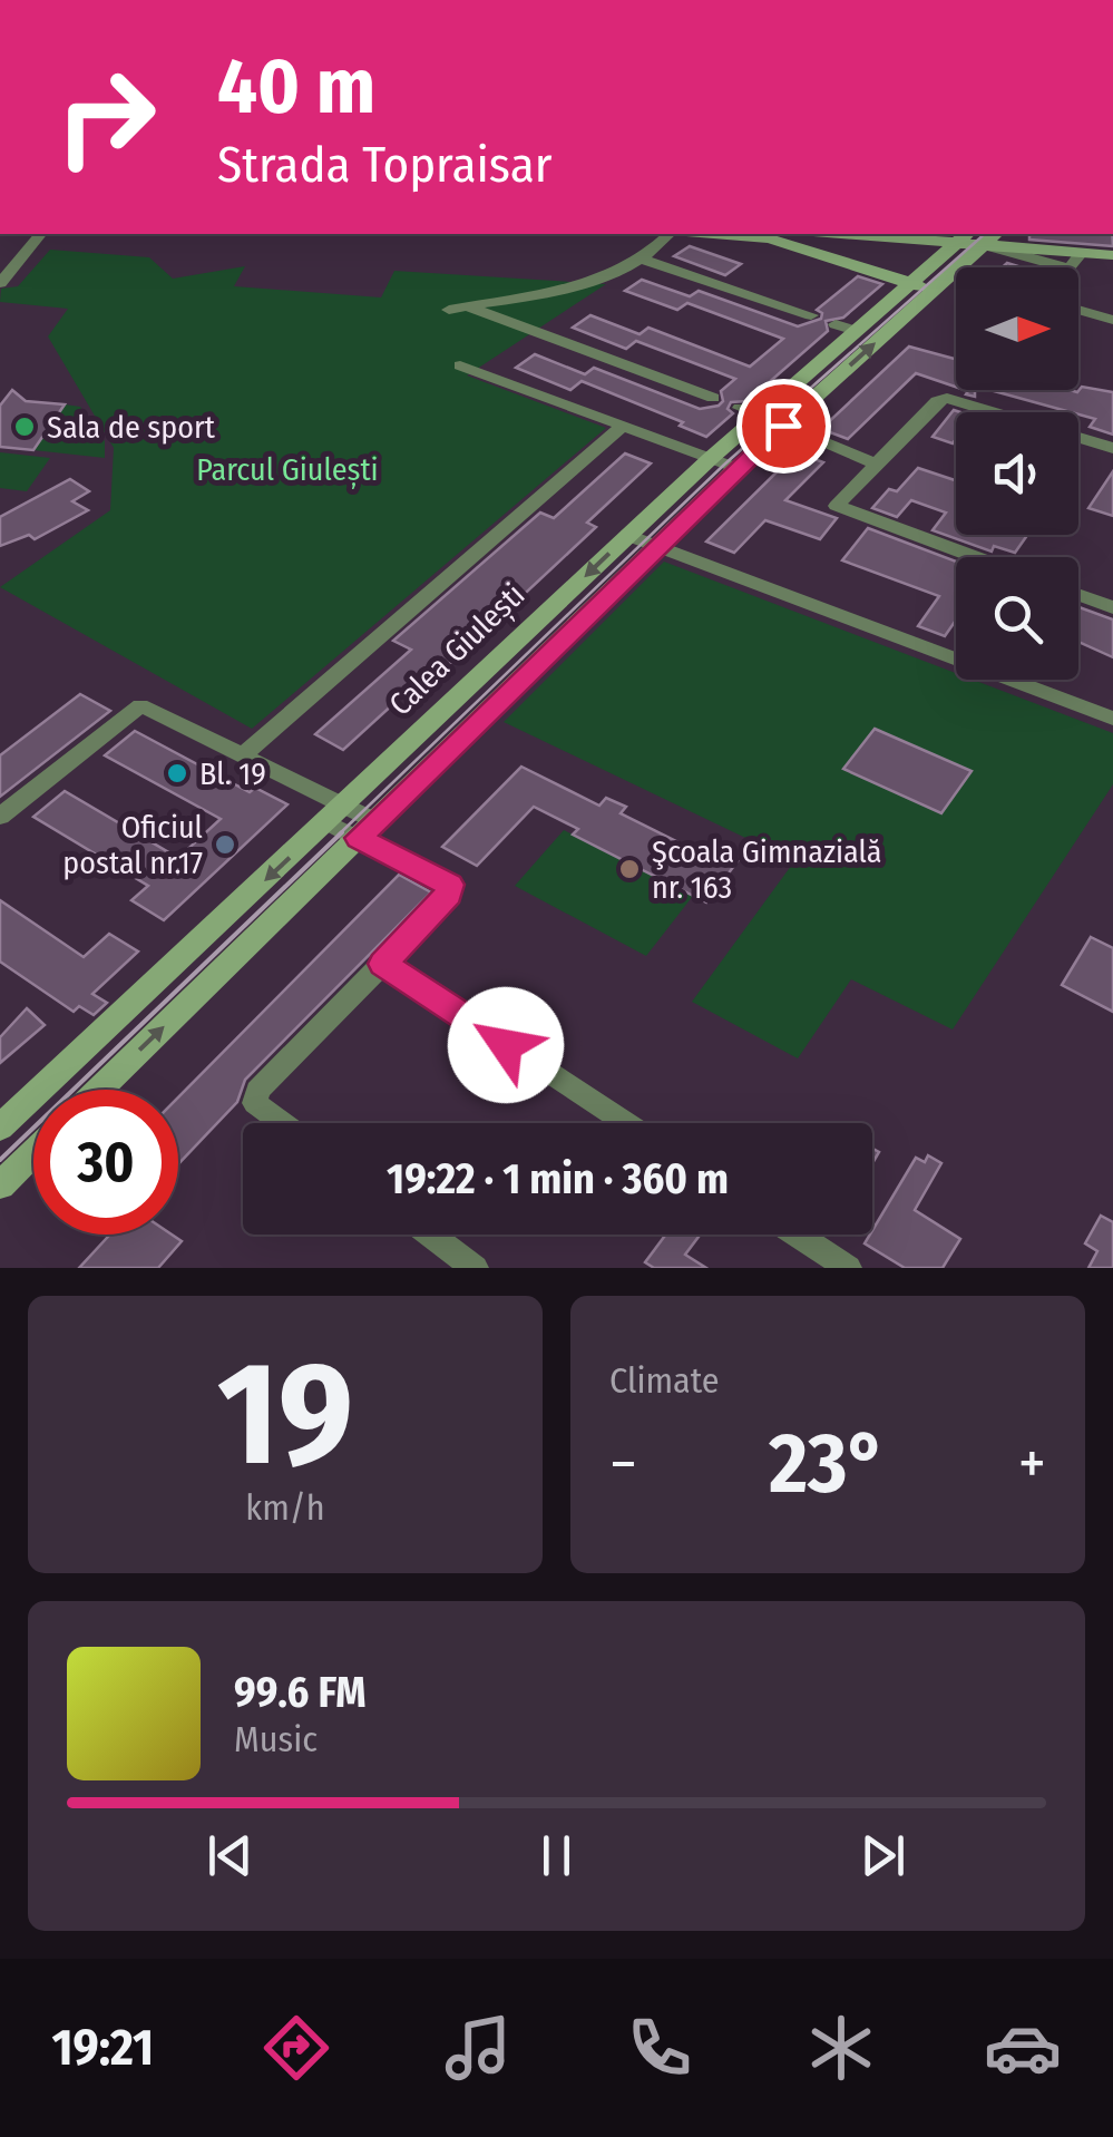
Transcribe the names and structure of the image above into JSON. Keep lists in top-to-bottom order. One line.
{"streets":{"main road":["Calea Giulești"]},"parks":["Parcul Giulești"],"places":["Sala de sport","Bl. 19","Oficiul postal nr.17","Şcoala Gimnazială nr. 163"],"north":"right","page":{"turn":["40 m","Strada Topraisar"],"limit":"30","trip":"19:22 · 1 min · 360 m","tile":[["19","km/h"],"Climate"],"heat":["−","23°","+"],"song":["99.6 FM","Music"],"tabs":"19:21"}}
